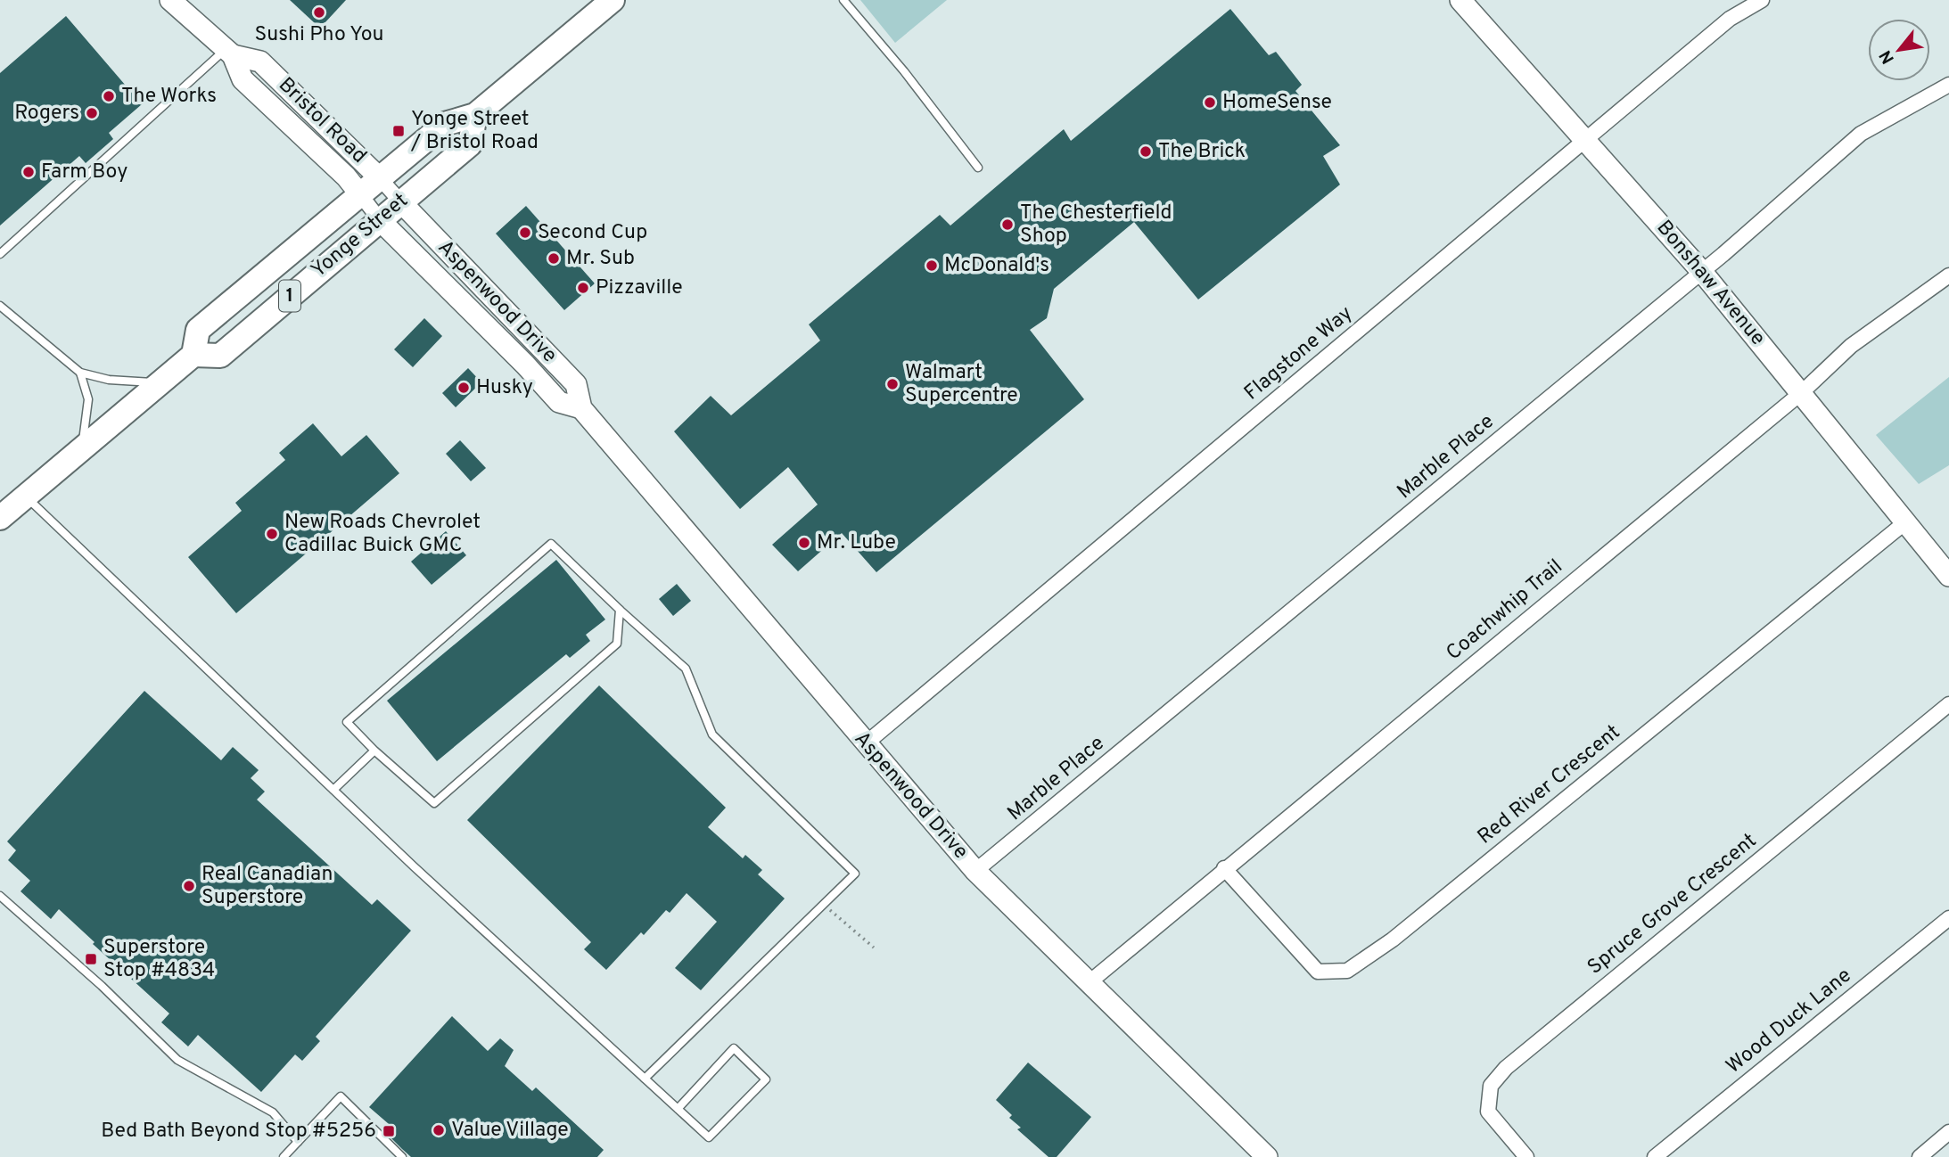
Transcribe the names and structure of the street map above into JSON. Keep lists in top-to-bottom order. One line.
{"streets":{"main road":["Yonge Street","1"],"street":["Bristol Road","Bonshaw Avenue","Aspenwood Drive","Flagstone Way","Marble Place","Coachwhip Trail","Red River Crescent","Spruce Grove Crescent","Wood Duck Lane"]},"crossings":[["Bristol Road","Yonge Street"],["Bristol Road","Aspenwood Drive"],["Yonge Street","Aspenwood Drive"],["Bonshaw Avenue","Flagstone Way"],["Bonshaw Avenue","Marble Place"],["Bonshaw Avenue","Coachwhip Trail"],["Bonshaw Avenue","Red River Crescent"],["Aspenwood Drive","Flagstone Way"],["Aspenwood Drive","Marble Place"],["Aspenwood Drive","Coachwhip Trail"],["Coachwhip Trail","Red River Crescent"]],"places":{"other":["Sushi Pho You","The Works","HomeSense","Rogers","The Brick","Farm Boy","The Chesterfield Shop","Second Cup","Mr. Sub","McDonald's","Pizzaville","Walmart Supercentre","Husky","New Roads Chevrolet Cadillac Buick GMC","Mr. Lube","Real Canadian Superstore","Value Village"],"transit":["Yonge Street / Bristol Road","Superstore Stop #4834","Bed Bath Beyond Stop #5256"]},"north":"bottom left"}
